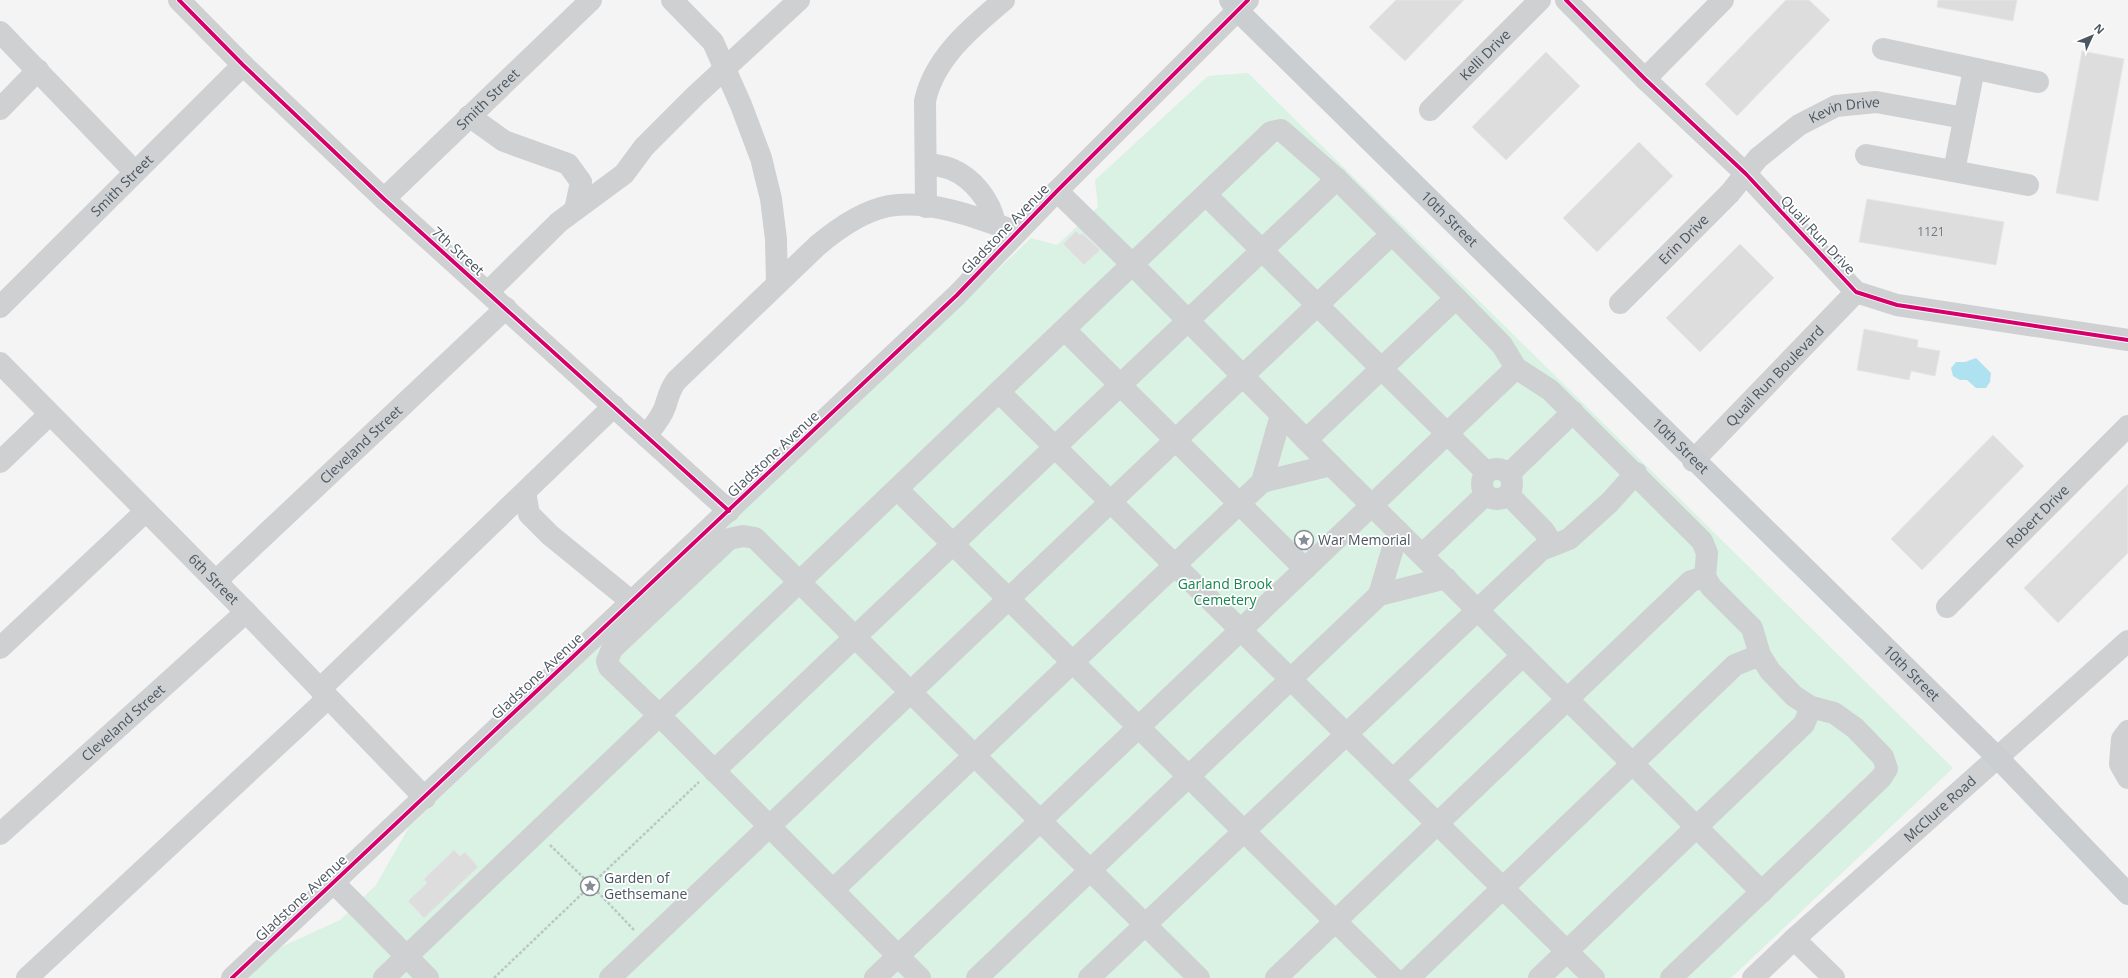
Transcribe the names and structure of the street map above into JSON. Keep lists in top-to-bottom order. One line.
{"streets":{"main road":["10th Street"],"street":["Kelli Drive","Smith Street","Kevin Drive","Gladstone Avenue","Quail Run Drive","Erin Drive","7th Street","Quail Run Boulevard","Cleveland Street","Robert Drive","6th Street","McClure Road"]},"crossings":[["Smith Street","7th Street"],["Kevin Drive","Quail Run Drive"],["Kevin Drive","Erin Drive"],["10th Street","Gladstone Avenue"],["10th Street","Quail Run Boulevard"],["10th Street","McClure Road"],["Gladstone Avenue","7th Street"],["Gladstone Avenue","6th Street"],["Quail Run Drive","Erin Drive"],["Quail Run Drive","Quail Run Boulevard"],["7th Street","Cleveland Street"],["Cleveland Street","6th Street"]],"parks":["Garland Brook Cemetery"],"places":{"place":["War Memorial","Garden of Gethsemane"]},"house_numbers":["1121"],"north":"top right"}
